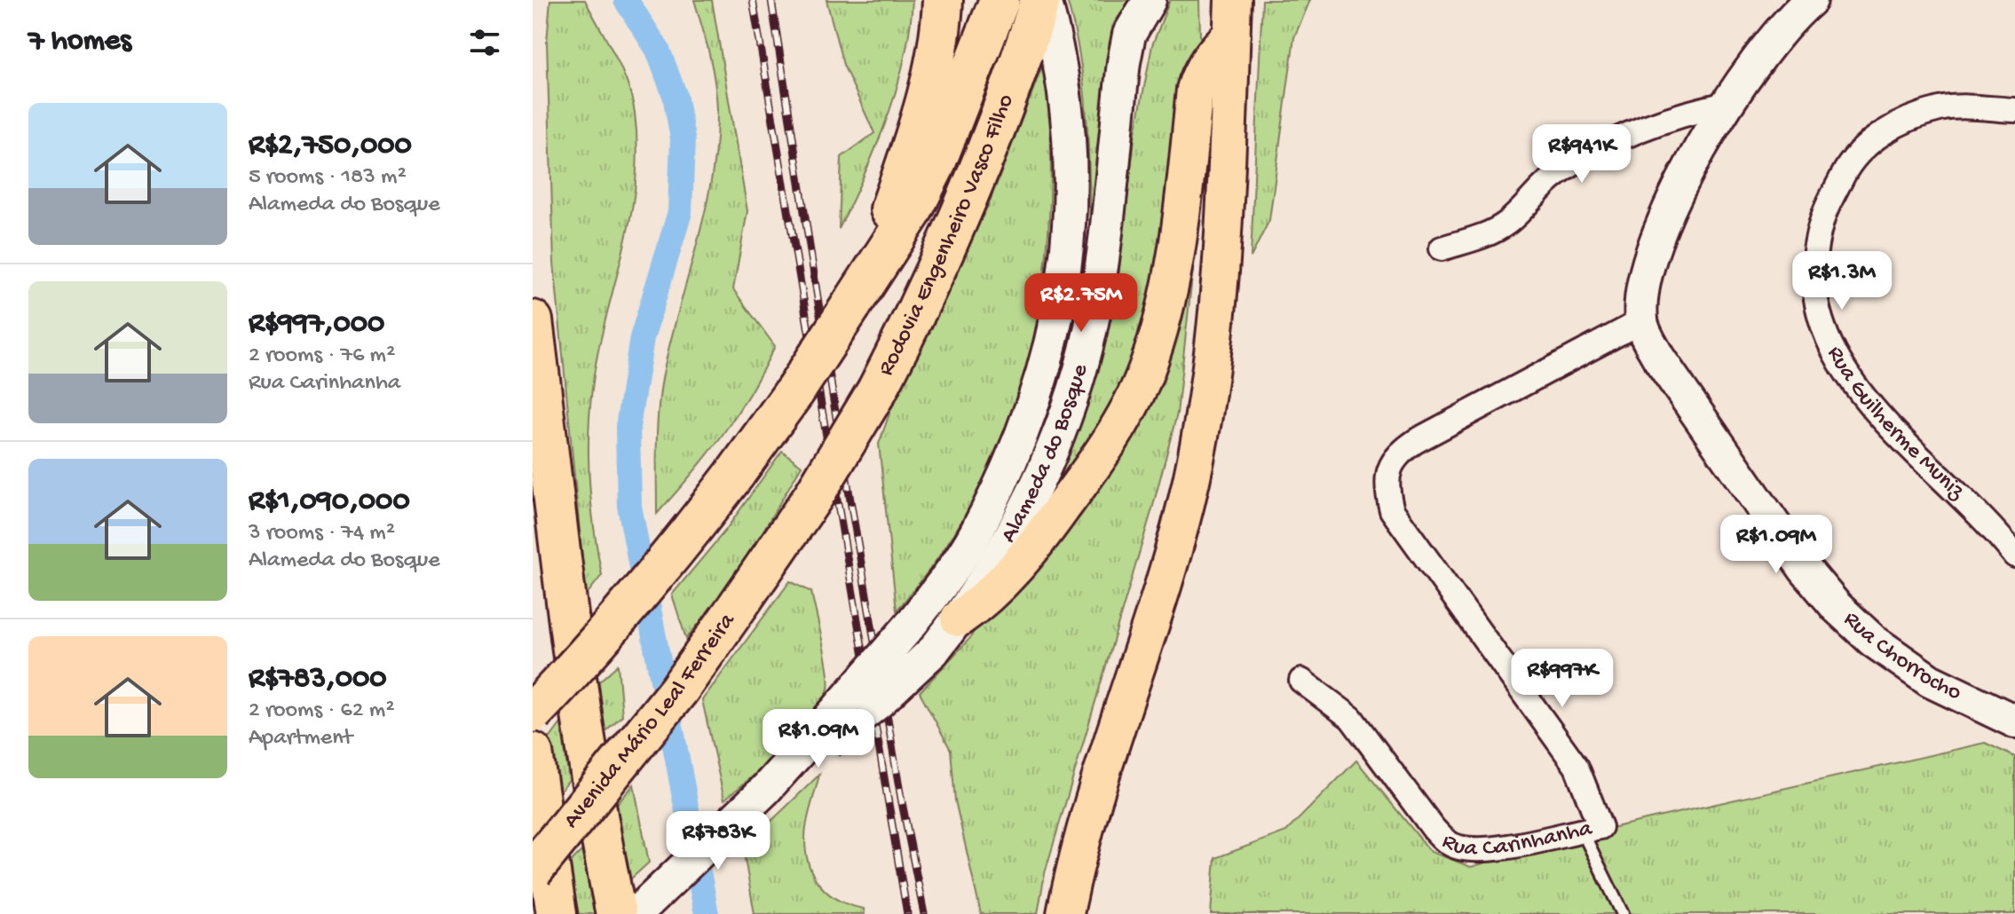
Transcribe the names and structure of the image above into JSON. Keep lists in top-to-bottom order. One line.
{"streets":{"highway":["Rodovia Engenheiro Vasco Filho","Avenida Mário Leal Ferreira"],"street":["Rua Guilherme Muniz","Alameda do Bosque","Rua Chorrocho","Rua Carinhanha"]},"crossings":[["Rodovia Engenheiro Vasco Filho","Avenida Mário Leal Ferreira"],["Rua Chorrocho","Rua Carinhanha"]],"page":{"heading":"7 homes","list":[{"name":"R$2,750,000","note":"5 rooms · 183 m² · Alameda do Bosque"},{"name":"R$997,000","note":"2 rooms · 76 m² · Rua Carinhanha"},{"name":"R$1,090,000","note":"3 rooms · 74 m² · Alameda do Bosque"},{"name":"R$783,000","note":"2 rooms · 62 m² · Apartment"}],"price":["R$941K","R$1.3M","R$2.75M","R$1.09M","R$997K","R$1.09M","R$783K"]}}
